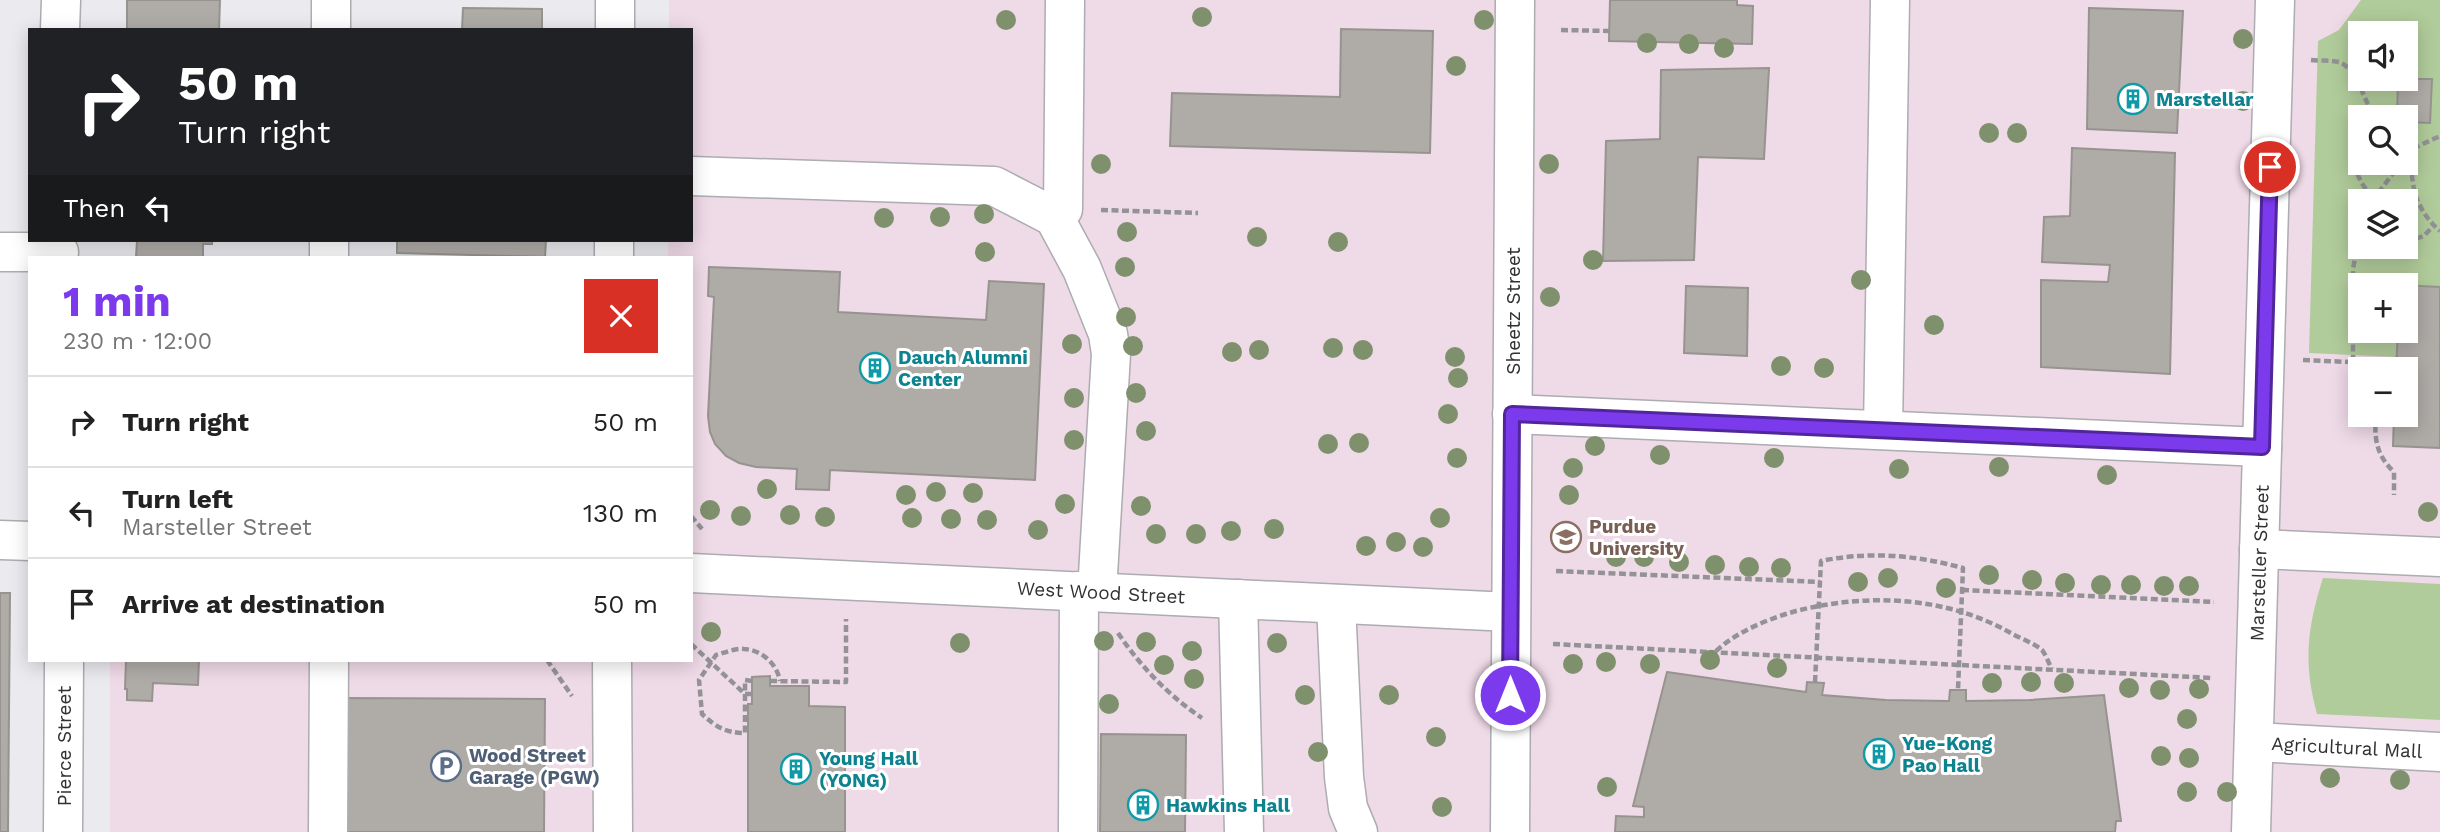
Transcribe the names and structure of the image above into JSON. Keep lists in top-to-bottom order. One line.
{"streets":{"street":["Sheetz Street","Marsteller Street","West Wood Street","Pierce Street","Agricultural Mall"]},"crossings":[["Sheetz Street","West Wood Street"],["Marsteller Street","Agricultural Mall"]],"places":{"building":["Marstellar","Dauch Alumni Center","Yue-Kong Pao Hall","Young Hall (YONG)","Hawkins Hall"],"school or university":["Purdue University"],"parking":["Wood Street Garage (PGW)"]},"page":{"map_buttons":["+","−"],"turn":["50 m","Turn right"],"then":"Then","heading":["1 min","230 m · 12:00"],"list":[{"name":"Turn right","value":"50 m"},{"name":"Turn left","note":"Marsteller Street","value":"130 m"},{"name":"Arrive at destination","value":"50 m"}]}}
